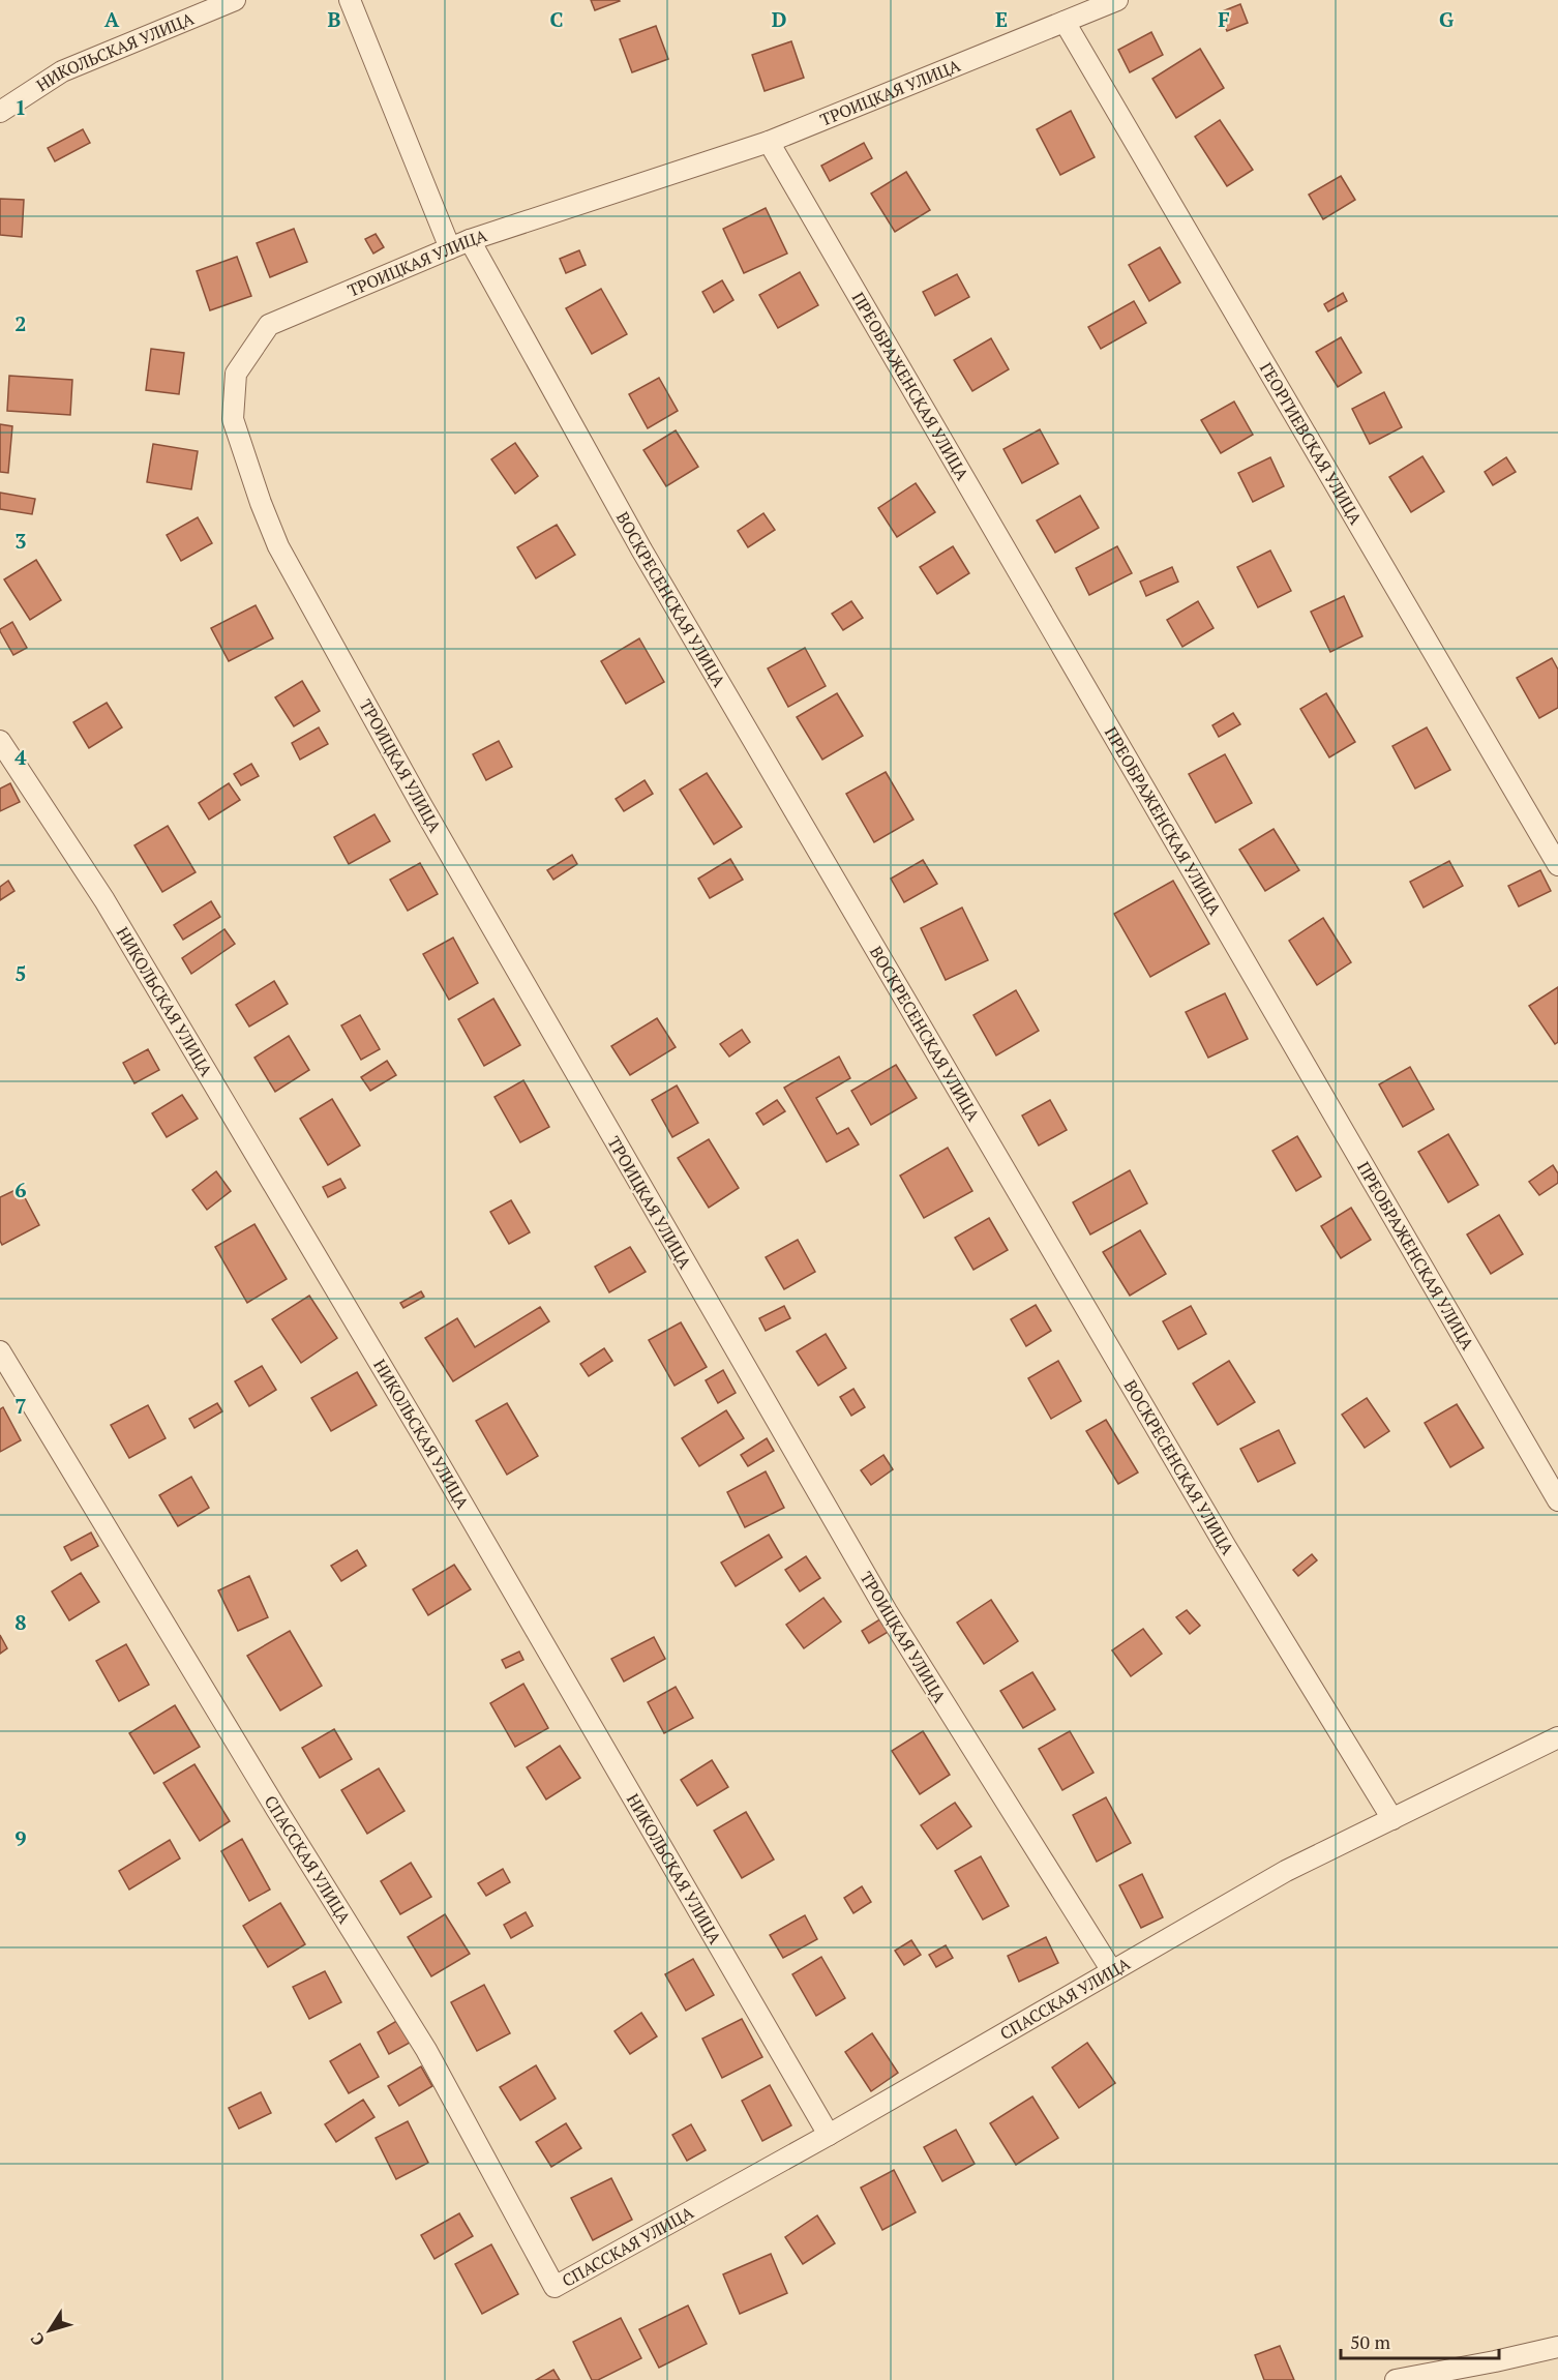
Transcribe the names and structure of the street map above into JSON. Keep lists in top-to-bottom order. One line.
{"streets":{"street":["НИКОЛЬСКАЯ УЛИЦА","ТРОИЦКАЯ УЛИЦА","ПРЕОБРАЖЕНСКАЯ УЛИЦА","ГЕОРГИЕВСКАЯ УЛИЦА","ВОСКРЕСЕНСКАЯ УЛИЦА","СПАССКАЯ УЛИЦА"]},"crossings":[["НИКОЛЬСКАЯ УЛИЦА","СПАССКАЯ УЛИЦА"],["ТРОИЦКАЯ УЛИЦА","ПРЕОБРАЖЕНСКАЯ УЛИЦА"],["ТРОИЦКАЯ УЛИЦА","ГЕОРГИЕВСКАЯ УЛИЦА"],["ТРОИЦКАЯ УЛИЦА","ВОСКРЕСЕНСКАЯ УЛИЦА"],["ТРОИЦКАЯ УЛИЦА","СПАССКАЯ УЛИЦА"],["ВОСКРЕСЕНСКАЯ УЛИЦА","СПАССКАЯ УЛИЦА"]],"scale_bar":"50 m","north":"bottom left","grid":{"columns":["A","B","C","D","E","F","G"],"rows":["1","2","3","4","5","6","7","8","9"]}}
